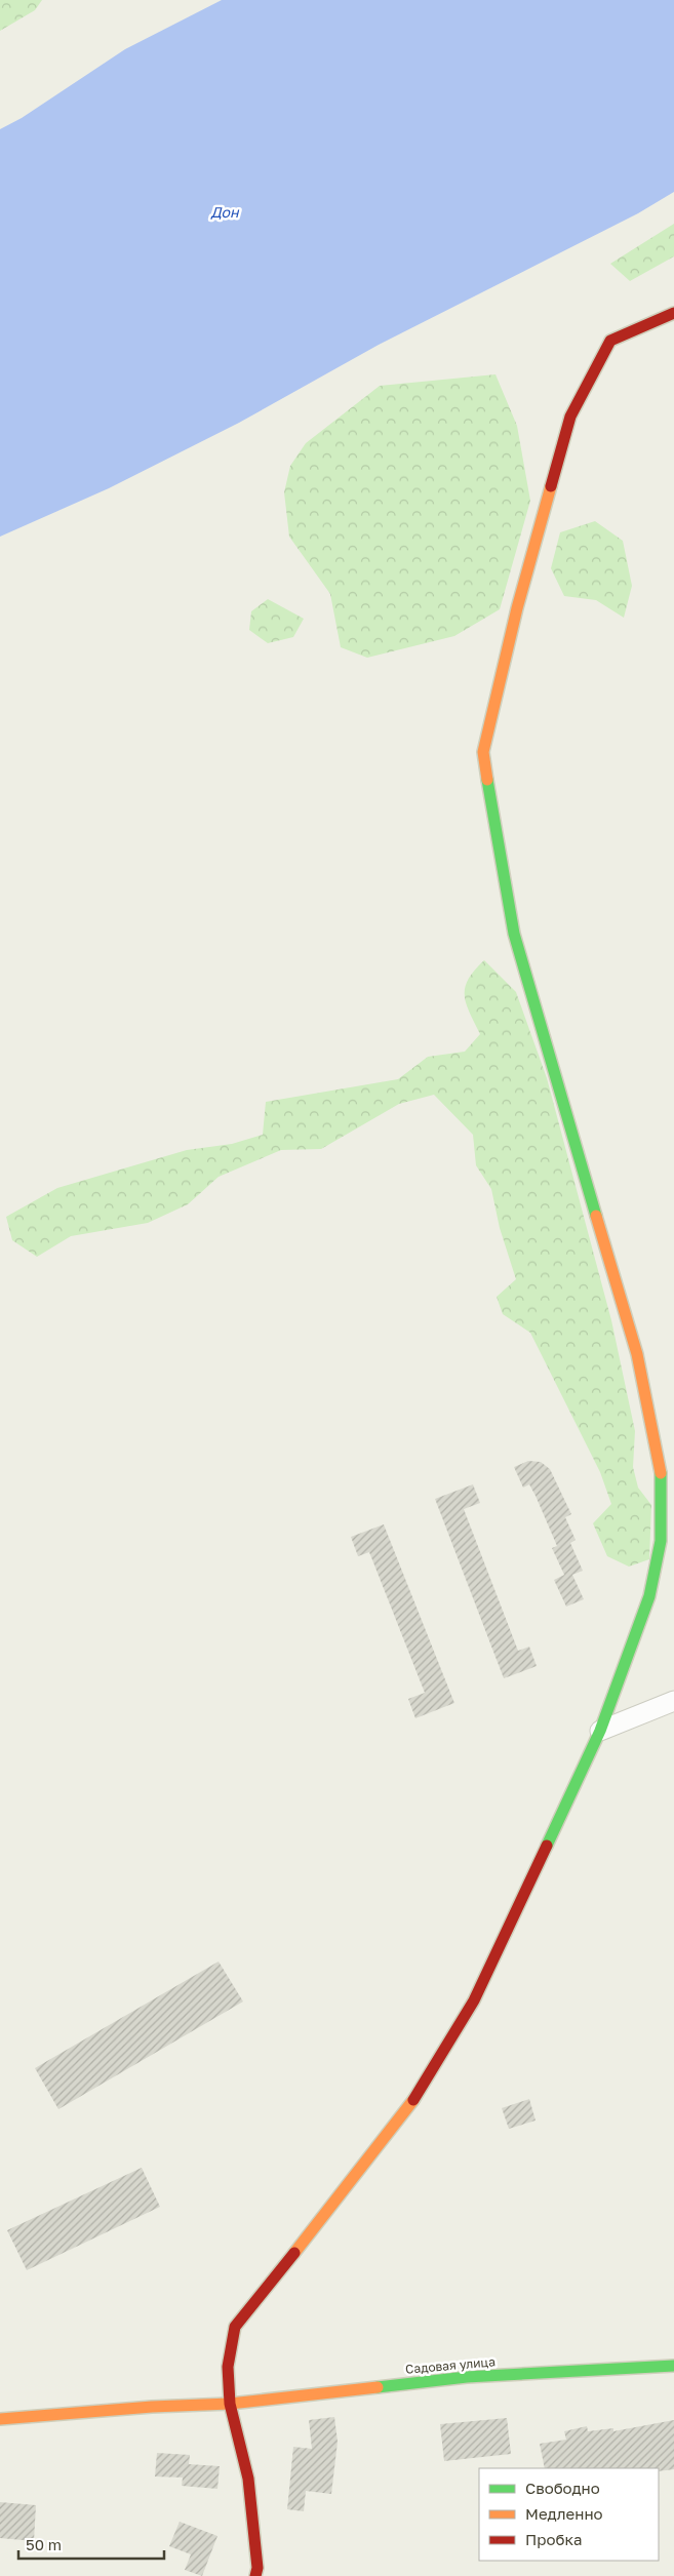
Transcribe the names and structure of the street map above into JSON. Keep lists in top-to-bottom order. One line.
{"streets":{"street":["Садовая улица"]},"water":["Дон"],"legend":["Свободно","Медленно","Пробка"],"scale_bar":"50 m"}
